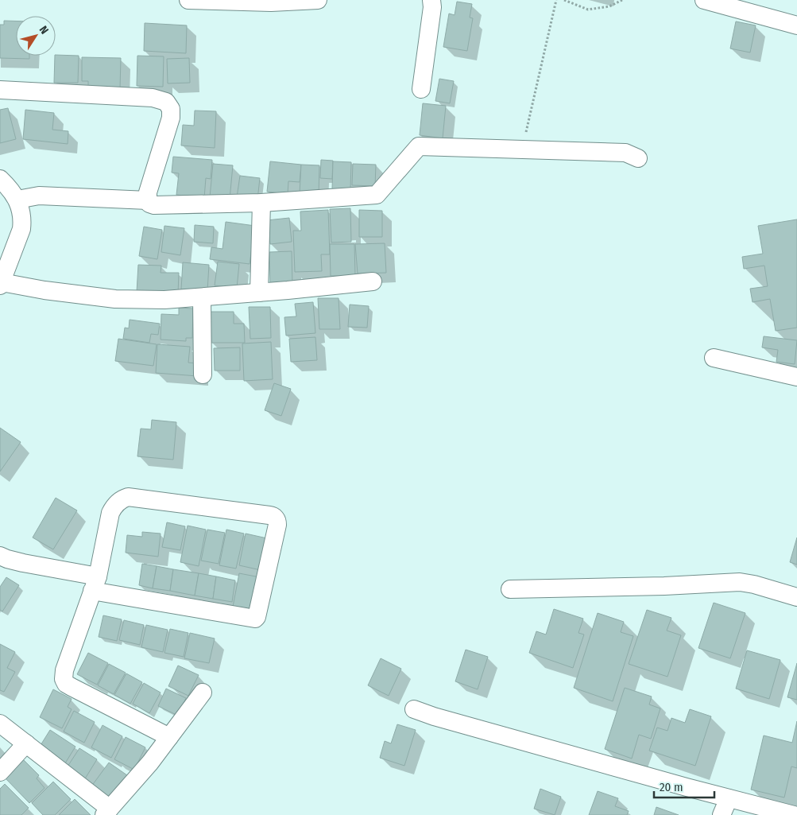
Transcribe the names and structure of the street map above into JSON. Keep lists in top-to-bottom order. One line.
{"scale_bar":"20 m","north":"top right"}
